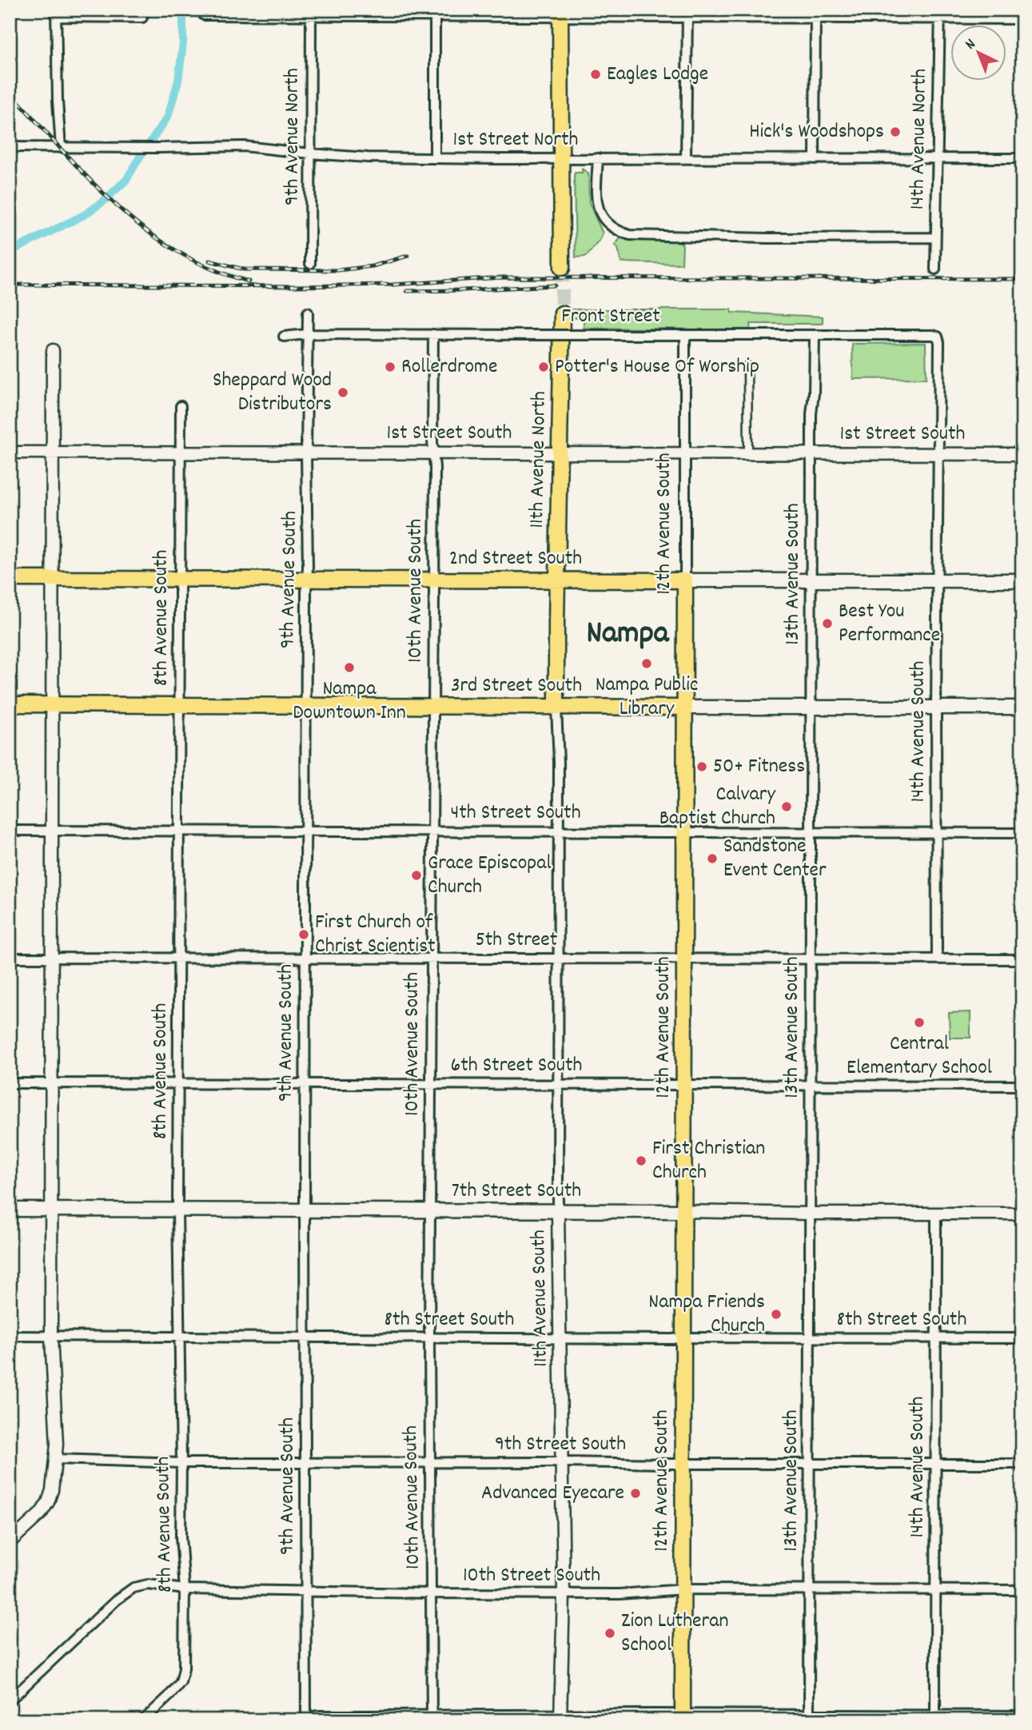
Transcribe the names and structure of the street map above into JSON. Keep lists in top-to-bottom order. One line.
{"streets":{"main road":["11th Avenue North","12th Avenue South","2nd Street South","3rd Street South","7th Street South"],"street":["9th Avenue North","14th Avenue North","1st Street North","Front Street","1st Street South","13th Avenue South","9th Avenue South","10th Avenue South","8th Avenue South","14th Avenue South","4th Street South","5th Street","6th Street South","11th Avenue South","8th Street South","9th Street South","10th Street South"]},"crossings":[["9th Avenue North","1st Street North"],["14th Avenue North","1st Street North"],["Front Street","12th Avenue South"],["Front Street","13th Avenue South"],["Front Street","9th Avenue South"],["Front Street","10th Avenue South"],["Front Street","14th Avenue South"],["1st Street South","11th Avenue North"],["1st Street South","12th Avenue South"],["1st Street South","13th Avenue South"],["1st Street South","9th Avenue South"],["1st Street South","10th Avenue South"],["1st Street South","8th Avenue South"],["1st Street South","14th Avenue South"],["11th Avenue North","2nd Street South"],["11th Avenue North","3rd Street South"],["11th Avenue North","11th Avenue South"],["12th Avenue South","2nd Street South"],["12th Avenue South","3rd Street South"],["12th Avenue South","4th Street South"],["12th Avenue South","5th Street"],["12th Avenue South","6th Street South"],["12th Avenue South","7th Street South"],["12th Avenue South","8th Street South"],["12th Avenue South","9th Street South"],["12th Avenue South","10th Street South"],["2nd Street South","13th Avenue South"],["2nd Street South","9th Avenue South"],["2nd Street South","10th Avenue South"],["2nd Street South","8th Avenue South"],["2nd Street South","14th Avenue South"],["13th Avenue South","3rd Street South"],["13th Avenue South","4th Street South"],["13th Avenue South","5th Street"],["13th Avenue South","6th Street South"],["13th Avenue South","7th Street South"],["13th Avenue South","8th Street South"],["13th Avenue South","9th Street South"],["13th Avenue South","10th Street South"],["9th Avenue South","3rd Street South"],["9th Avenue South","4th Street South"],["9th Avenue South","5th Street"],["9th Avenue South","6th Street South"],["9th Avenue South","7th Street South"],["9th Avenue South","8th Street South"],["9th Avenue South","9th Street South"],["9th Avenue South","10th Street South"],["10th Avenue South","3rd Street South"],["10th Avenue South","4th Street South"],["10th Avenue South","5th Street"],["10th Avenue South","6th Street South"],["10th Avenue South","7th Street South"],["10th Avenue South","8th Street South"],["10th Avenue South","9th Street South"],["10th Avenue South","10th Street South"],["8th Avenue South","3rd Street South"],["8th Avenue South","4th Street South"],["8th Avenue South","5th Street"],["8th Avenue South","6th Street South"],["8th Avenue South","7th Street South"],["8th Avenue South","8th Street South"],["8th Avenue South","9th Street South"],["8th Avenue South","10th Street South"],["3rd Street South","14th Avenue South"],["3rd Street South","11th Avenue South"],["14th Avenue South","4th Street South"],["14th Avenue South","5th Street"],["14th Avenue South","7th Street South"],["14th Avenue South","8th Street South"],["14th Avenue South","9th Street South"],["14th Avenue South","10th Street South"],["4th Street South","11th Avenue South"],["5th Street","11th Avenue South"],["6th Street South","11th Avenue South"],["7th Street South","11th Avenue South"],["11th Avenue South","8th Street South"],["11th Avenue South","9th Street South"],["11th Avenue South","10th Street South"]],"districts":["Nampa"],"places":["Eagles Lodge","Hick's Woodshops","Rollerdrome","Potter's House Of Worship","Sheppard Wood Distributors","Best You Performance","Nampa Public Library","Nampa Downtown Inn","50+ Fitness","Calvary Baptist Church","Sandstone Event Center","Grace Episcopal Church","First Church of Christ Scientist","Central Elementary School","First Christian Church","Nampa Friends Church","Advanced Eyecare","Zion Lutheran School"],"north":"top left"}
